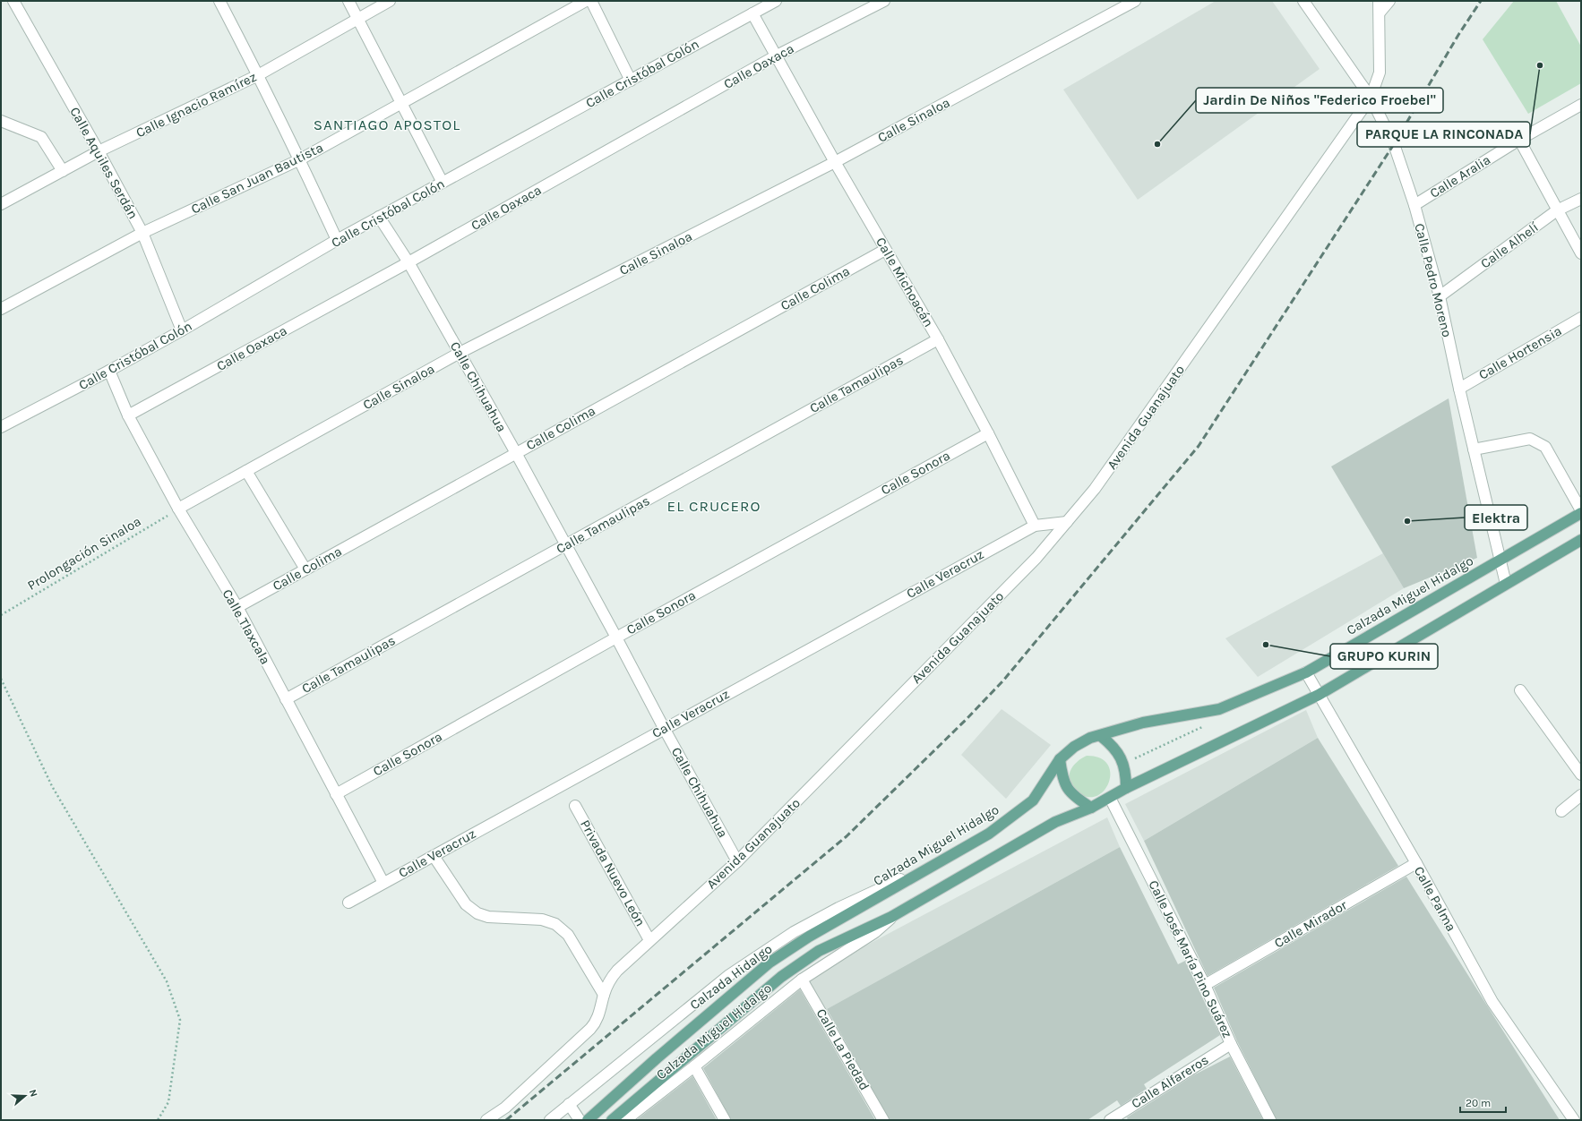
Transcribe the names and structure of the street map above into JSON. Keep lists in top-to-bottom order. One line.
{"streets":{"main road":["Calzada Miguel Hidalgo"],"street":["Calle Oaxaca","Calle Cristóbal Colón","Calle Ignacio Ramírez","Calle Sinaloa","Calle Aquiles Serdán","Calle Aralia","Calle San Juan Bautista","Calle Alhelí","Calle Pedro Moreno","Calle Michoacán","Calle Colima","Calle Hortensia","Calle Tamaulipas","Calle Chihuahua","Avenida Guanajuato","Calle Sonora","Calle Veracruz","Calle Tlaxcala","Privada Nuevo León","Calle Palma","Calle Mirador","Calle José María Pino Suárez","Calzada Hidalgo","Calle La Piedad","Calle Alfareros"],"path":["Prolongación Sinaloa"]},"crossings":[["Calle Oaxaca","Calle Michoacán"],["Calle Oaxaca","Calle Chihuahua"],["Calle Oaxaca","Calle Tlaxcala"],["Calle Cristóbal Colón","Calle Aquiles Serdán"],["Calle Cristóbal Colón","Calle Michoacán"],["Calle Cristóbal Colón","Calle Chihuahua"],["Calle Cristóbal Colón","Calle Tlaxcala"],["Calle Ignacio Ramírez","Calle Aquiles Serdán"],["Calle Sinaloa","Calle Michoacán"],["Calle Sinaloa","Calle Chihuahua"],["Calle Sinaloa","Prolongación Sinaloa"],["Calle Sinaloa","Calle Tlaxcala"],["Calle Aquiles Serdán","Calle San Juan Bautista"],["Calle Aralia","Calle Pedro Moreno"],["Calle Alhelí","Calle Pedro Moreno"],["Calle Pedro Moreno","Calle Hortensia"],["Calle Pedro Moreno","Avenida Guanajuato"],["Calle Pedro Moreno","Calzada Miguel Hidalgo"],["Calle Michoacán","Calle Colima"],["Calle Michoacán","Calle Tamaulipas"],["Calle Michoacán","Calle Sonora"],["Calle Michoacán","Calle Veracruz"],["Calle Colima","Calle Chihuahua"],["Calle Colima","Calle Tlaxcala"],["Calle Tamaulipas","Calle Chihuahua"],["Calle Tamaulipas","Calle Tlaxcala"],["Calle Chihuahua","Avenida Guanajuato"],["Calle Chihuahua","Calle Sonora"],["Calle Chihuahua","Calle Veracruz"],["Avenida Guanajuato","Privada Nuevo León"],["Calle Sonora","Calle Tlaxcala"],["Prolongación Sinaloa","Calle Tlaxcala"],["Calle Veracruz","Calle Tlaxcala"],["Calzada Miguel Hidalgo","Calle Palma"],["Calzada Miguel Hidalgo","Calle José María Pino Suárez"],["Calzada Miguel Hidalgo","Calzada Hidalgo"],["Calzada Miguel Hidalgo","Calle La Piedad"],["Calle Palma","Calle Mirador"],["Calle Mirador","Calle José María Pino Suárez"],["Calle José María Pino Suárez","Calle Alfareros"]],"districts":["SANTIAGO APOSTOL","EL CRUCERO"],"places":["PARQUE LA RINCONADA","Jardin De Niños \"Federico Froebel\"","Elektra","GRUPO KURIN"],"scale_bar":"20 m","north":"right"}
